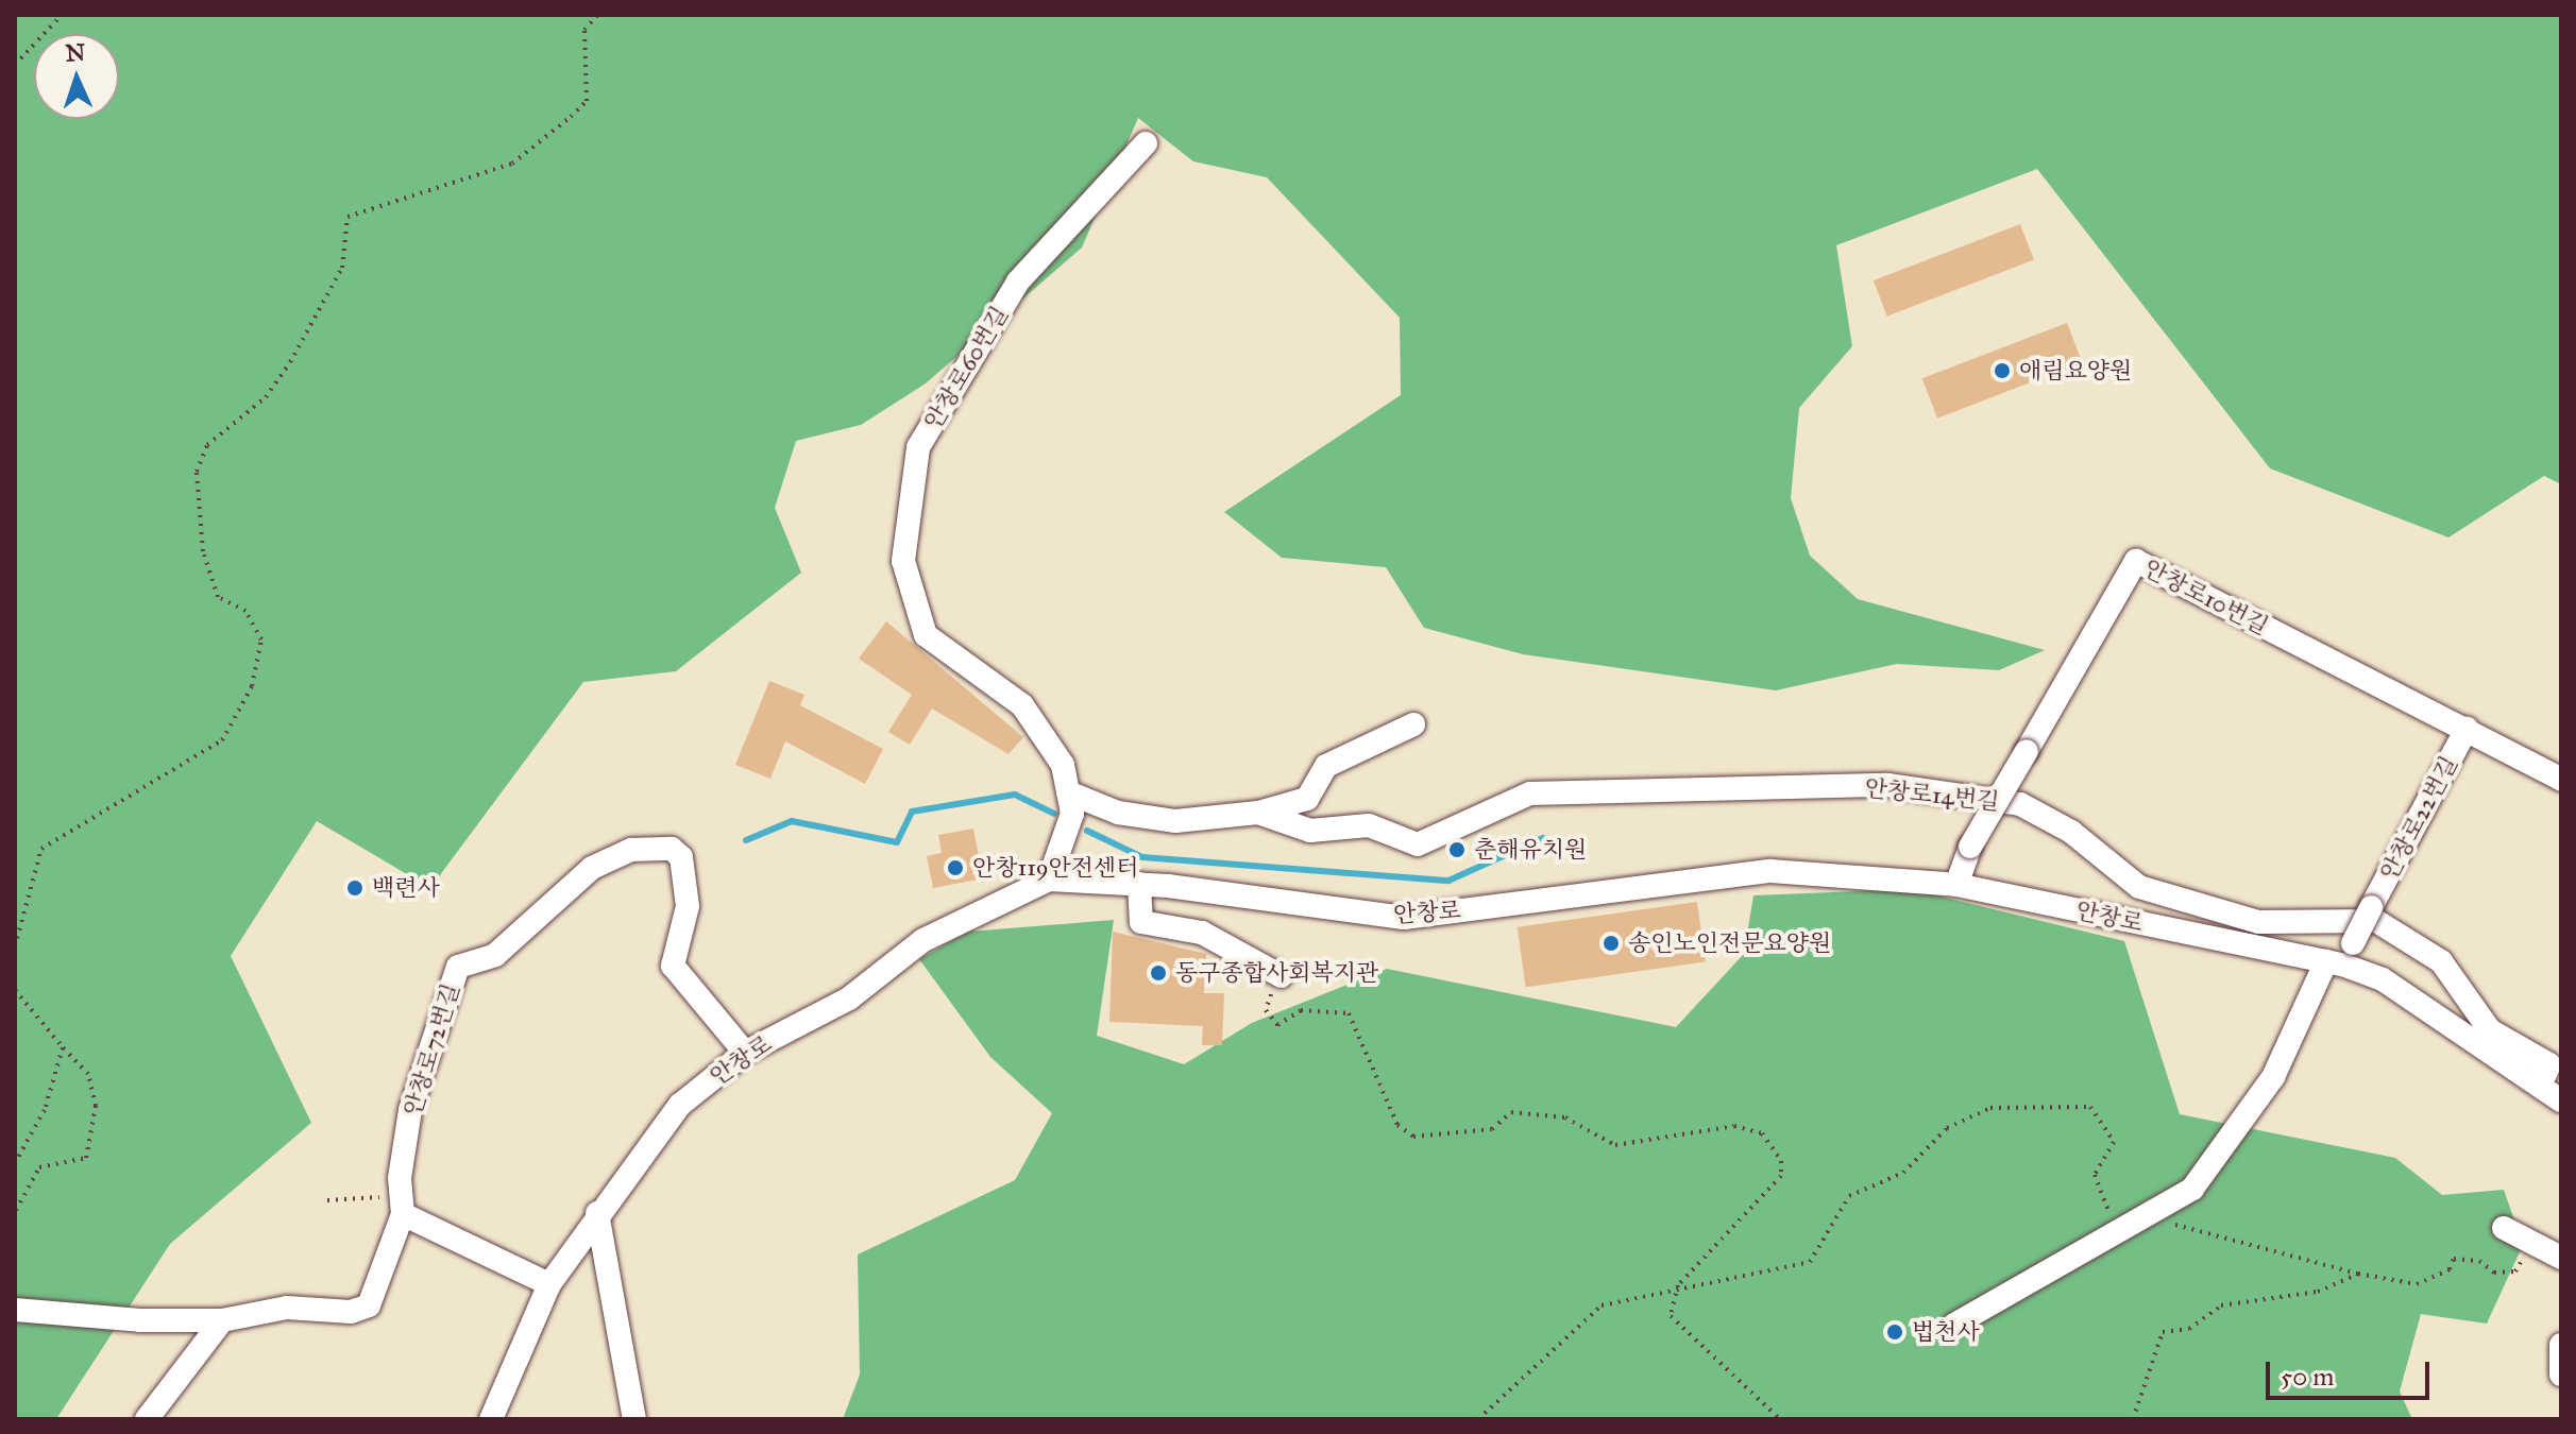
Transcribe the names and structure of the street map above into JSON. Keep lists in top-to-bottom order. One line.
{"streets":{"street":["안창로60번길","안창로10번길","안창로14번길","안창로22번길","안창로","안창로72번길"]},"crossings":[["안창로60번길","안창로"],["안창로10번길","안창로22번길"],["안창로10번길","안창로"],["안창로14번길","안창로"],["안창로22번길","안창로"],["안창로","안창로72번길"]],"places":["애림요양원","춘해유치원","안창119안전센터","백련사","송인노인전문요양원","동구종합사회복지관","법천사"],"scale_bar":"50 m","north":"top"}
